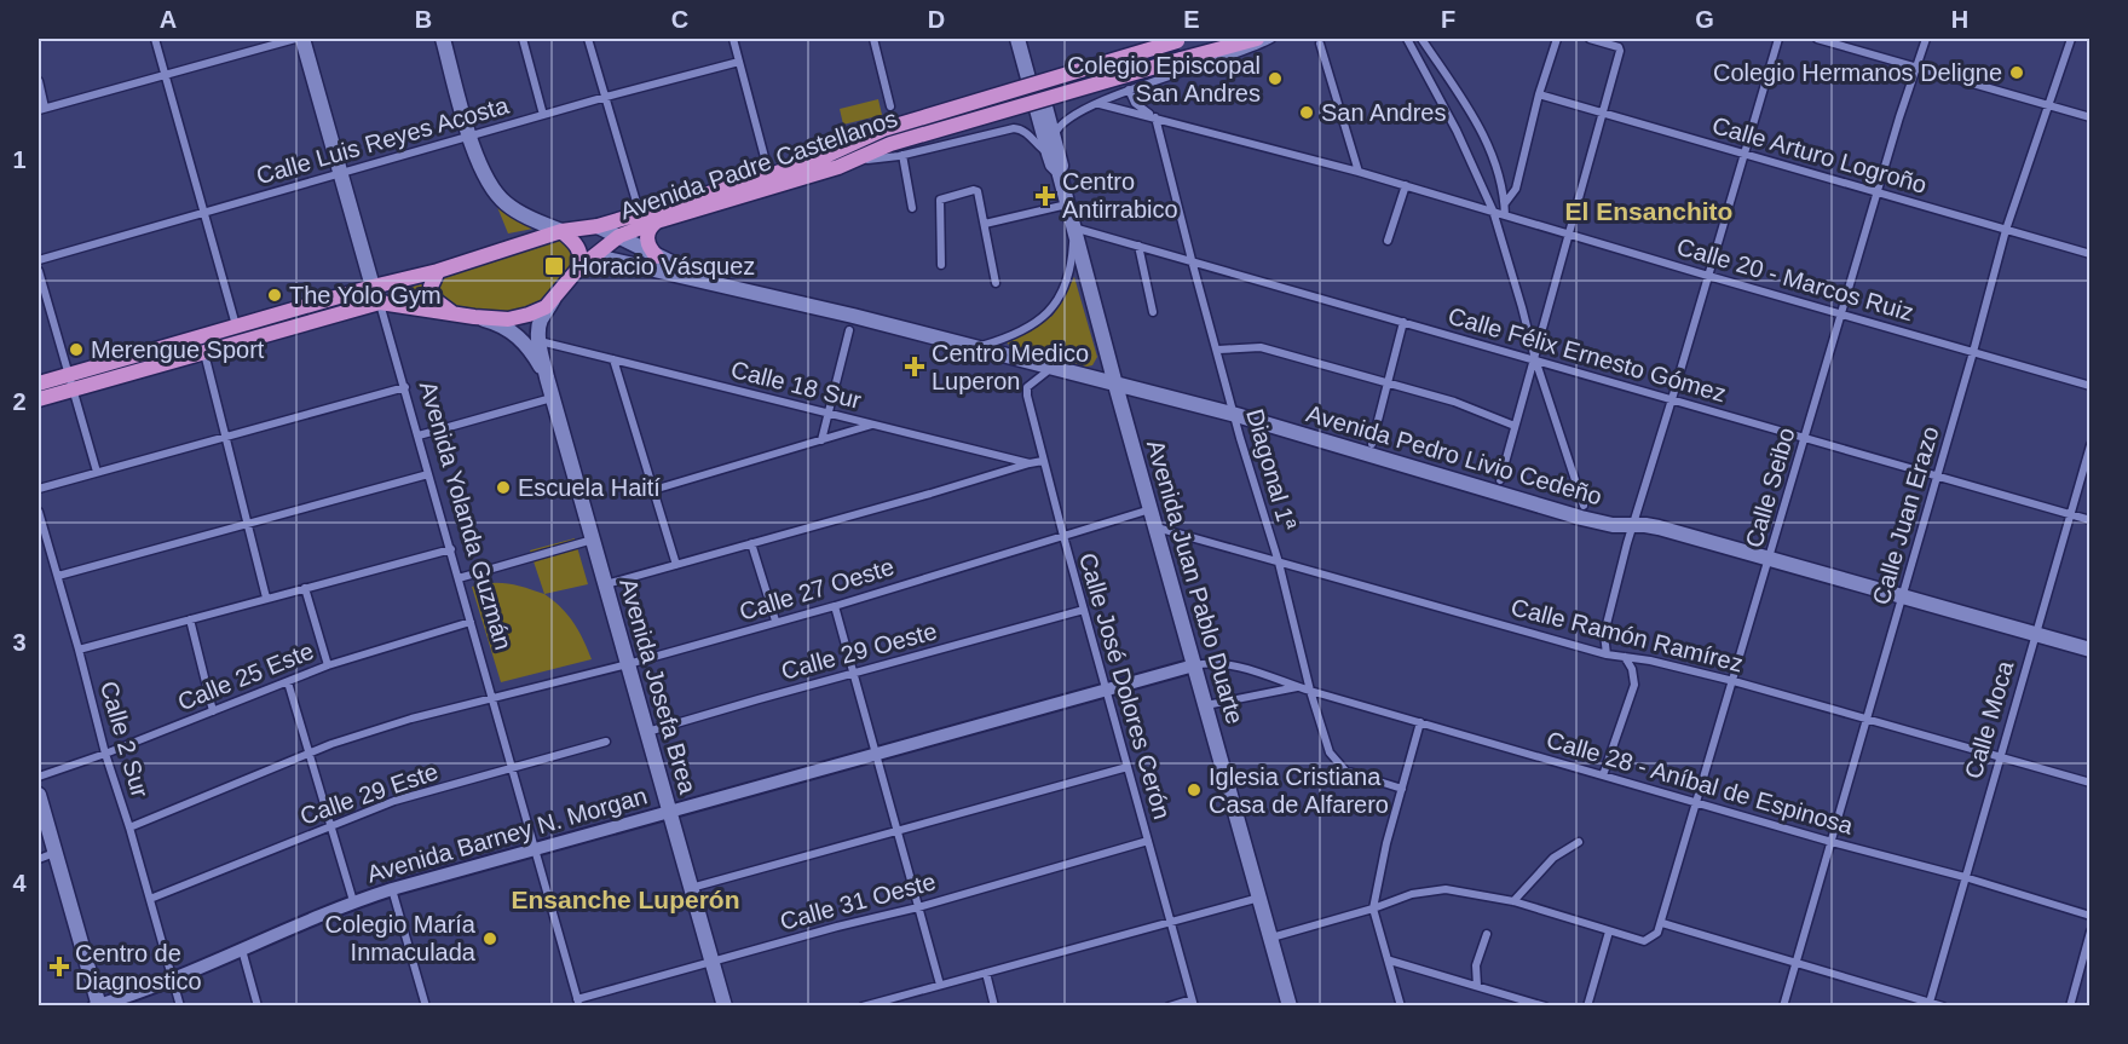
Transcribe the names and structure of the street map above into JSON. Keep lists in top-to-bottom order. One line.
{"streets":{"main road":["Avenida Padre Castellanos","Avenida Pedro Livio Cedeño","Avenida Yolanda Guzmán","Avenida Juan Pablo Duarte","Avenida Josefa Brea"],"street":["Calle Luis Reyes Acosta","Calle Arturo Logroño","Calle 20 - Marcos Ruiz","Calle Félix Ernesto Gómez","Calle 18 Sur","Diagonal 1ª","Calle Seibo","Calle Juan Erazo","Calle 27 Oeste","Calle Ramón Ramírez","Calle 29 Oeste","Calle 25 Este","Calle José Dolores Cerón","Calle Moca","Calle 2 Sur","Calle 28 - Aníbal de Espinosa","Calle 29 Este","Avenida Barney N. Morgan","Calle 31 Oeste"]},"crossings":[["Calle Luis Reyes Acosta","Avenida Yolanda Guzmán"],["Calle Arturo Logroño","Calle Seibo"],["Calle Arturo Logroño","Calle Juan Erazo"],["Avenida Padre Castellanos","Avenida Pedro Livio Cedeño"],["Avenida Padre Castellanos","Avenida Yolanda Guzmán"],["Avenida Padre Castellanos","Avenida Josefa Brea"],["Calle 20 - Marcos Ruiz","Diagonal 1ª"],["Calle 20 - Marcos Ruiz","Calle Seibo"],["Calle 20 - Marcos Ruiz","Calle Juan Erazo"],["Calle Félix Ernesto Gómez","Diagonal 1ª"],["Calle Félix Ernesto Gómez","Calle Seibo"],["Calle Félix Ernesto Gómez","Calle Juan Erazo"],["Calle Félix Ernesto Gómez","Avenida Juan Pablo Duarte"],["Calle Félix Ernesto Gómez","Calle Moca"],["Calle 18 Sur","Avenida Josefa Brea"],["Calle 18 Sur","Calle José Dolores Cerón"],["Avenida Pedro Livio Cedeño","Diagonal 1ª"],["Avenida Pedro Livio Cedeño","Calle Seibo"],["Avenida Pedro Livio Cedeño","Calle Juan Erazo"],["Avenida Pedro Livio Cedeño","Avenida Juan Pablo Duarte"],["Avenida Pedro Livio Cedeño","Calle José Dolores Cerón"],["Avenida Pedro Livio Cedeño","Calle Moca"],["Diagonal 1ª","Calle Ramón Ramírez"],["Diagonal 1ª","Calle 28 - Aníbal de Espinosa"],["Calle Seibo","Calle Ramón Ramírez"],["Calle Seibo","Calle 28 - Aníbal de Espinosa"],["Avenida Yolanda Guzmán","Calle 27 Oeste"],["Avenida Yolanda Guzmán","Calle 25 Este"],["Avenida Yolanda Guzmán","Calle 29 Este"],["Avenida Yolanda Guzmán","Avenida Barney N. Morgan"],["Avenida Yolanda Guzmán","Calle 31 Oeste"],["Calle Juan Erazo","Calle Ramón Ramírez"],["Calle Juan Erazo","Calle 28 - Aníbal de Espinosa"],["Avenida Juan Pablo Duarte","Calle 27 Oeste"],["Avenida Juan Pablo Duarte","Calle Ramón Ramírez"],["Avenida Juan Pablo Duarte","Calle 28 - Aníbal de Espinosa"],["Avenida Juan Pablo Duarte","Avenida Barney N. Morgan"],["Calle 27 Oeste","Avenida Josefa Brea"],["Calle 27 Oeste","Calle José Dolores Cerón"],["Calle 27 Oeste","Calle 2 Sur"],["Calle Ramón Ramírez","Calle Moca"],["Calle 29 Oeste","Avenida Josefa Brea"],["Calle 29 Oeste","Calle José Dolores Cerón"],["Calle 25 Este","Calle 2 Sur"],["Avenida Josefa Brea","Avenida Barney N. Morgan"],["Avenida Josefa Brea","Calle 31 Oeste"],["Calle José Dolores Cerón","Avenida Barney N. Morgan"],["Calle José Dolores Cerón","Calle 31 Oeste"],["Calle Moca","Calle 28 - Aníbal de Espinosa"],["Calle 2 Sur","Calle 29 Este"],["Calle 2 Sur","Avenida Barney N. Morgan"],["Calle 28 - Aníbal de Espinosa","Avenida Barney N. Morgan"]],"districts":["El Ensanchito","Ensanche Luperón"],"places":{"other":["Colegio Hermanos Deligne","Colegio Episcopal San Andres","San Andres","The Yolo Gym","Merengue Sport","Escuela Haití","Iglesia Cristiana Casa de Alfarero","Colegio María Inmaculada"],"health":["Centro Antirrabico","Centro Medico Luperon","Centro de Diagnostico"],"transit":["Horacio Vásquez"]},"grid":{"columns":["A","B","C","D","E","F","G","H"],"rows":["1","2","3","4"]}}
